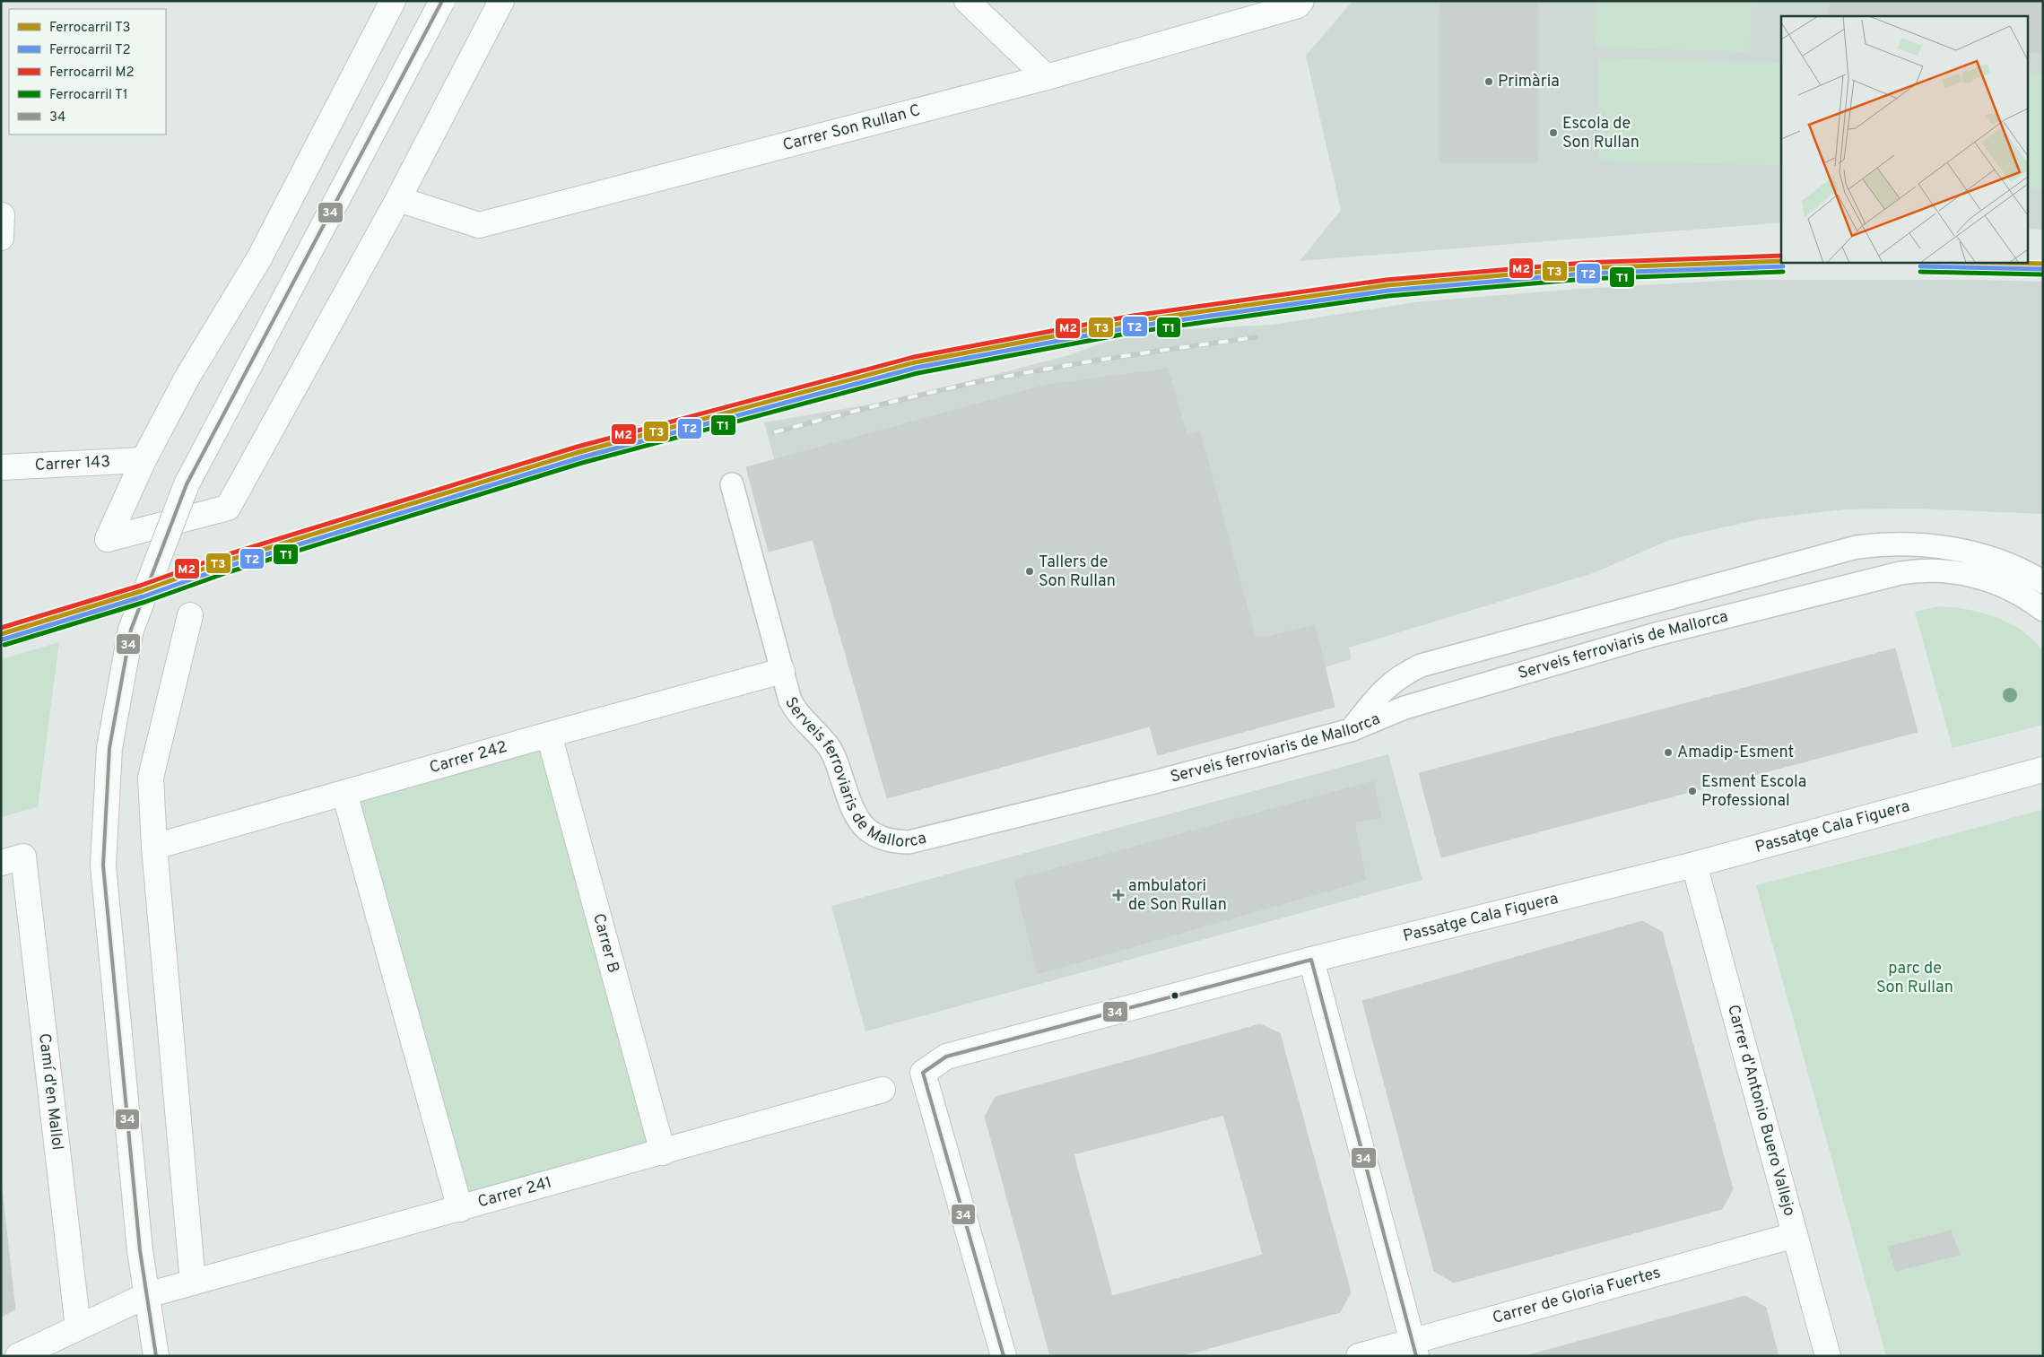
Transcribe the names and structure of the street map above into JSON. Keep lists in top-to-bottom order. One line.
{"streets":{"street":["Carrer Son Rullan C","Carrer 143","Carrer 242","Passatge Cala Figuera","Carrer B","Camí d'en Mallol","Carrer d'Antonio Buero Vallejo","Carrer 241","Carrer de Gloria Fuertes"],"lane":["Serveis ferroviaris de Mallorca"]},"crossings":[["Serveis ferroviaris de Mallorca","Carrer 242"],["Carrer 242","Carrer B"],["Passatge Cala Figuera","Carrer d'Antonio Buero Vallejo"],["Carrer B","Carrer 241"],["Camí d'en Mallol","Carrer 241"],["Carrer d'Antonio Buero Vallejo","Carrer de Gloria Fuertes"]],"parks":["parc de Son Rullan"],"places":{"other":["Primària","Escola de Son Rullan","Tallers de Son Rullan","Amadip-Esment","Esment Escola Professional"],"health":["ambulatori de Son Rullan"]},"lines":["transit line 34","rail line M2","rail line T3","rail line T2","rail line T1"],"legend":["Ferrocarril T3","Ferrocarril T2","Ferrocarril M2","Ferrocarril T1","34"]}
